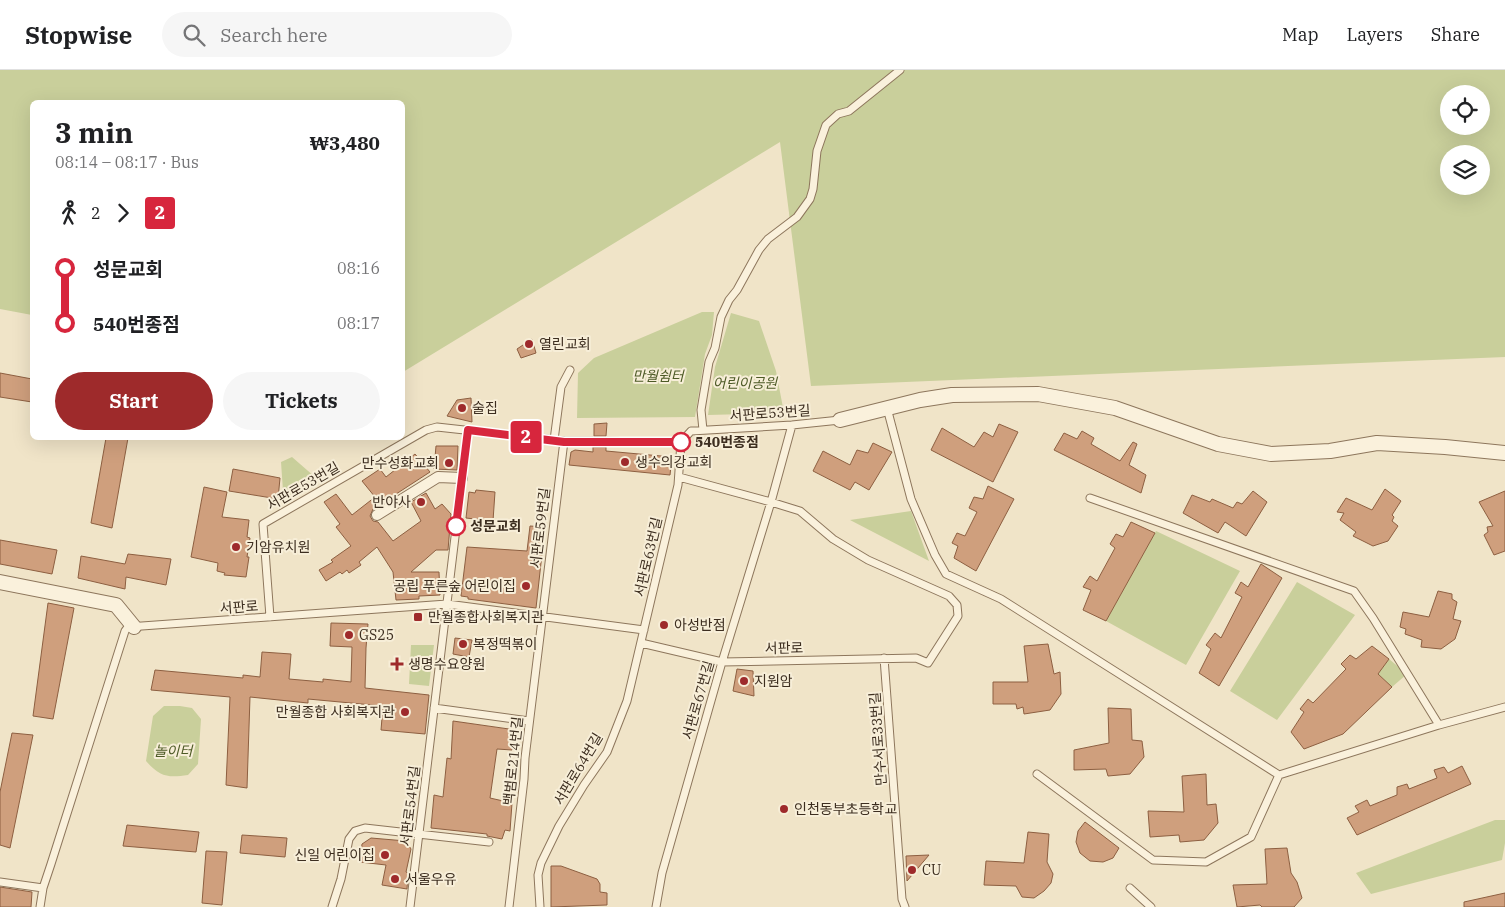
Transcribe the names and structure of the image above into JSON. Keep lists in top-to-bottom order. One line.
{"streets":{"lane":["서판로53번길","서판로59번길","서판로63번길","서판로","서판로67번길","만수서로33번길","백범로214번길","서판로64번길","서판로54번길"]},"crossings":[["서판로53번길","서판로59번길"],["서판로53번길","서판로63번길"],["서판로53번길","서판로"],["서판로53번길","서판로67번길"],["서판로59번길","서판로"],["서판로59번길","백범로214번길"],["서판로63번길","서판로"],["서판로63번길","서판로64번길"],["서판로","서판로67번길"],["서판로","만수서로33번길"],["서판로","백범로214번길"],["서판로","서판로64번길"],["서판로","서판로54번길"]],"parks":["만월쉼터","어린이공원","놀이터"],"places":{"other":["열린교회","술집","540번종점","생수의강교회","만수성화교회","반야사","성문교회","기암유치원","공립 푸른숲 어린이집","아성반점","GS25","복정떡볶이","지원암","만월종합 사회복지관","인천동부초등학교","신일 어린이집","CU","서울우유"],"transit":["만월종합사회복지관"],"health":["생명수요양원"]},"lines":["bus line 2"],"page":{"header":"Stopwise","search":"Search here","nav":["Map","Layers","Share"],"on_map":"2","heading":["3 min","08:14 – 08:17 · Bus","₩3,480"],"legs":["2","2"],"list":[{"name":"성문교회","value":"08:16"},{"name":"540번종점","value":"08:17"}],"buttons":["Start","Tickets"]}}
